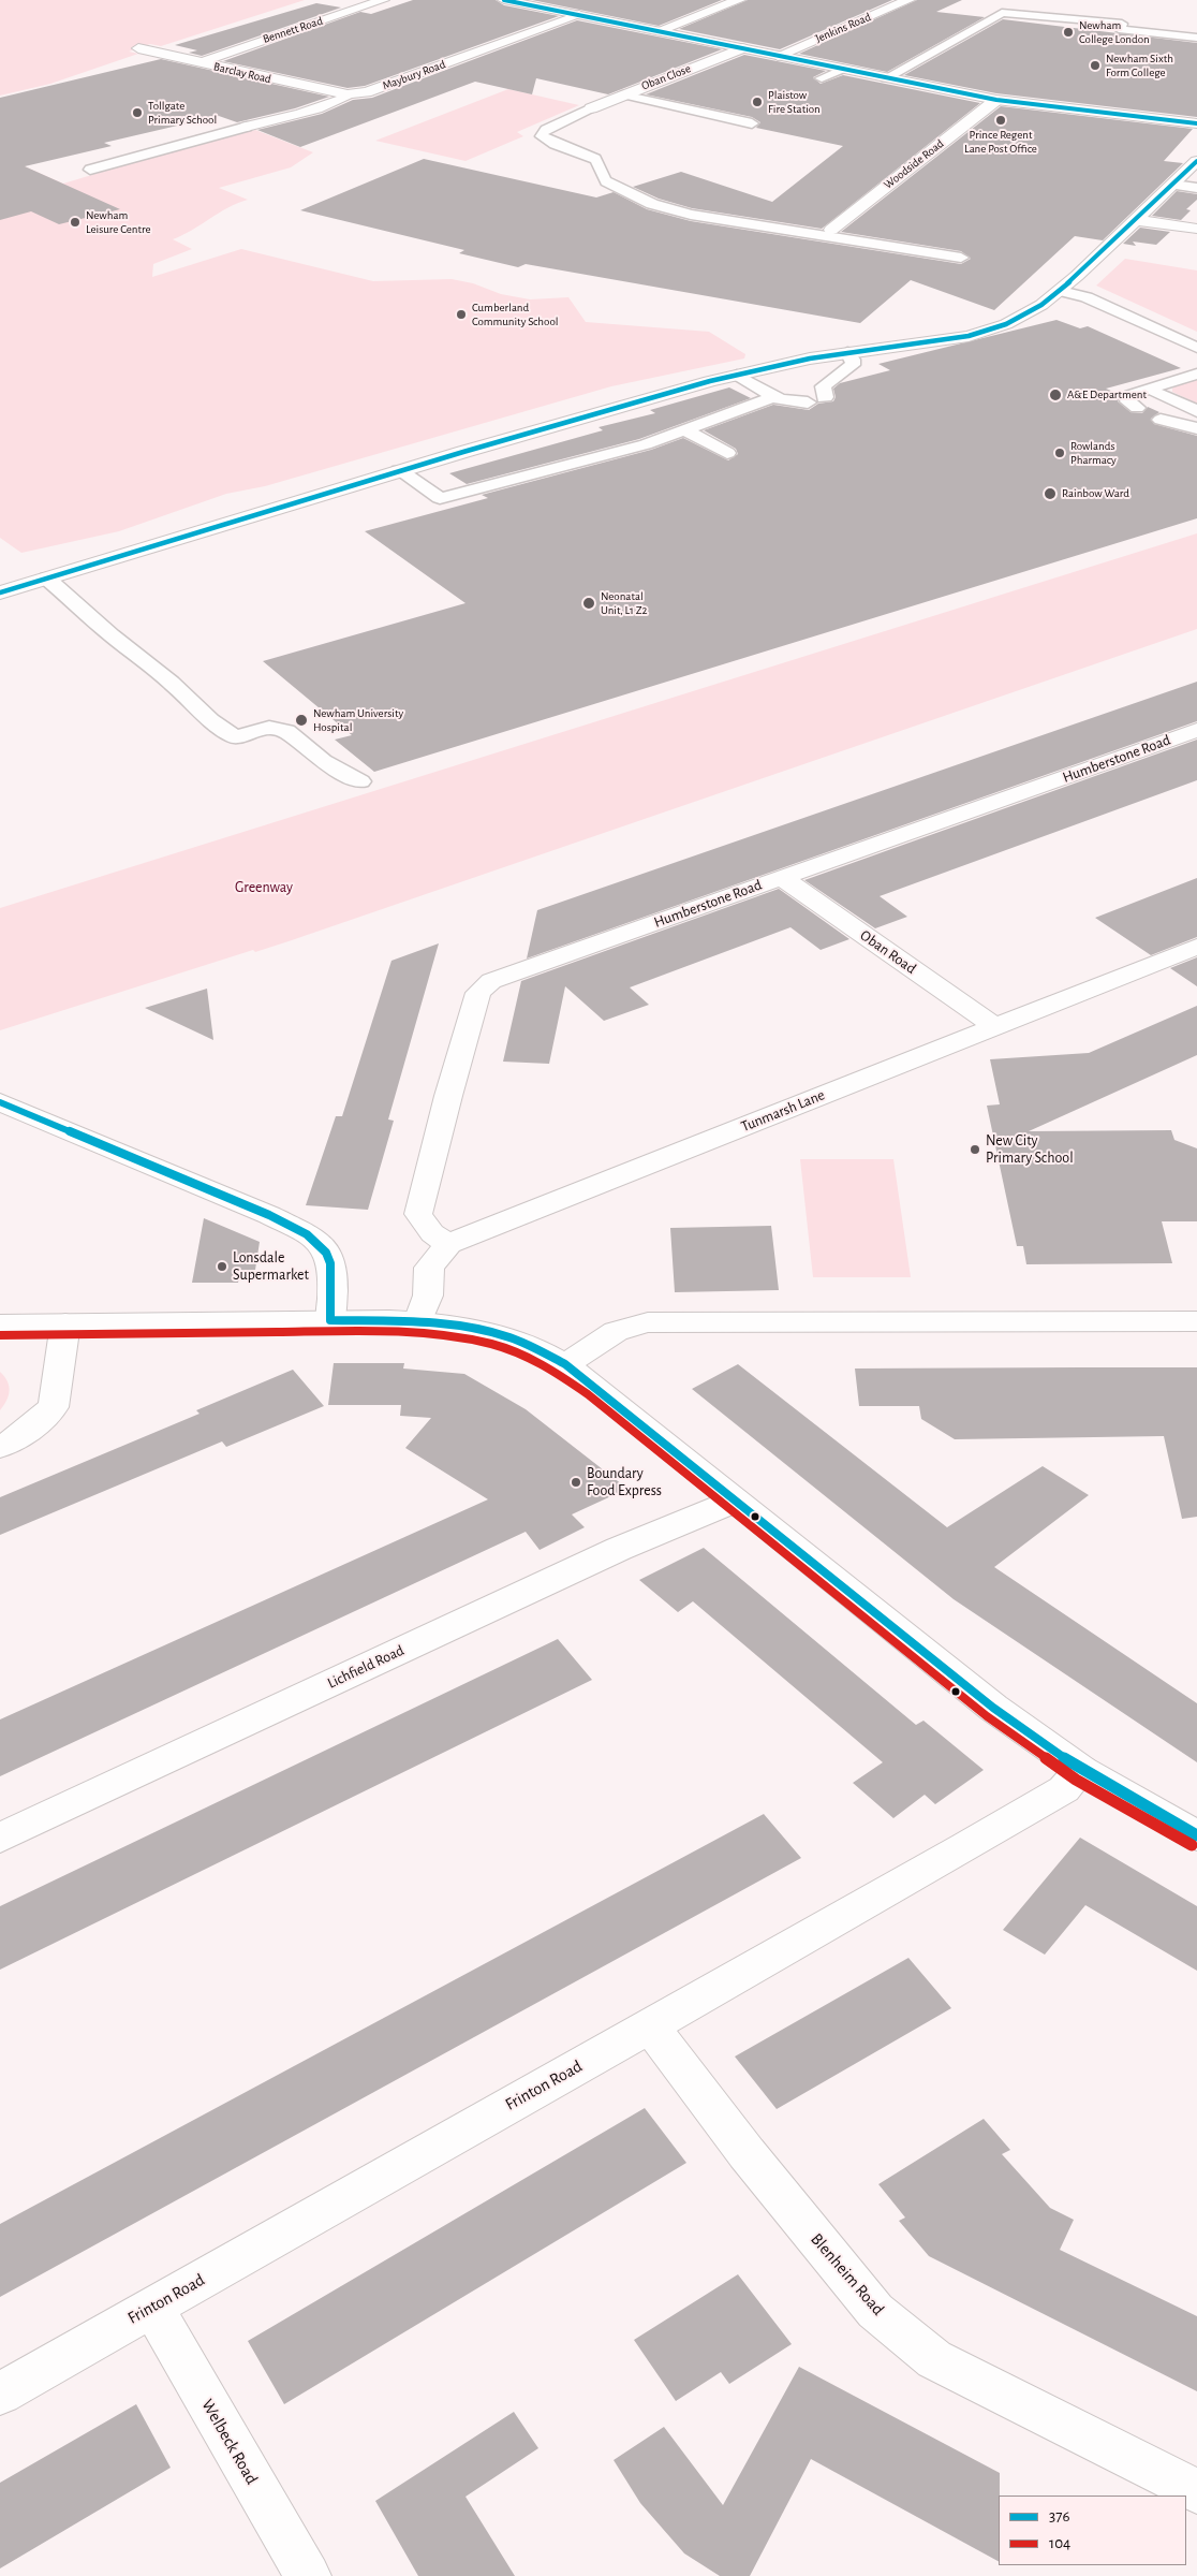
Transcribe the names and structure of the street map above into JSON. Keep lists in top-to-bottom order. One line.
{"streets":{"street":["Jenkins Road","Bennett Road","Barclay Road","Maybury Road","Oban Close","Woodside Road","Humberstone Road","Oban Road","Tunmarsh Lane","Lichfield Road","Frinton Road","Blenheim Road","Welbeck Road"]},"crossings":[["Bennett Road","Barclay Road"],["Barclay Road","Maybury Road"],["Humberstone Road","Oban Road"],["Humberstone Road","Tunmarsh Lane"],["Oban Road","Tunmarsh Lane"],["Frinton Road","Blenheim Road"],["Frinton Road","Welbeck Road"]],"parks":["Greenway"],"places":["Newham College London","Newham Sixth Form College","Plaistow Fire Station","Tollgate Primary School","Prince Regent Lane Post Office","Newham Leisure Centre","Cumberland Community School","A&E Department","Rowlands Pharmacy","Rainbow Ward","Neonatal Unit, L1 Z2","Newham University Hospital","New City Primary School","Lonsdale Supermarket","Boundary Food Express"],"lines":["transit line 376","transit line 104"],"legend":["376","104"]}
